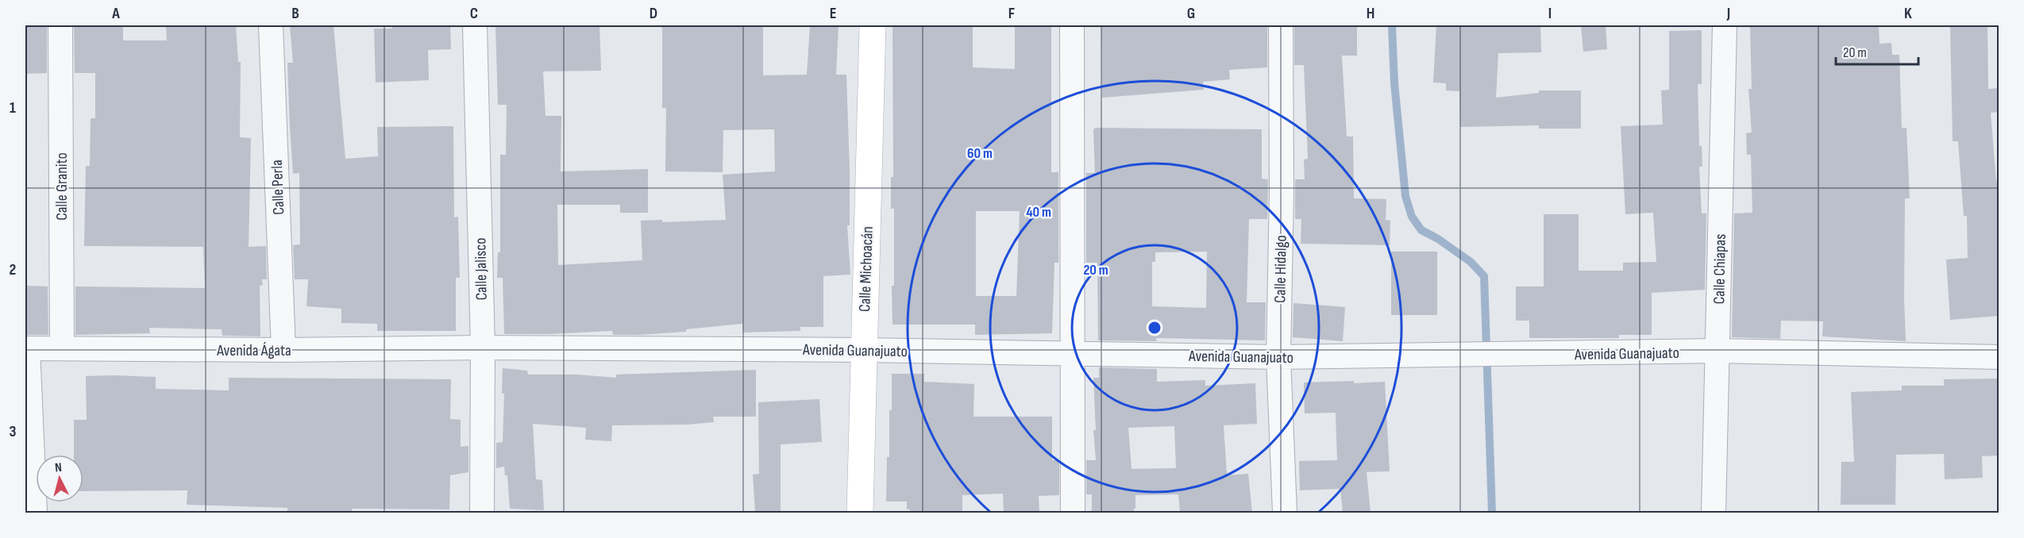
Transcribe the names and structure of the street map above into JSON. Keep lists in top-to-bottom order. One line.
{"streets":{"street":["Calle Granito","Calle Perla","Calle Jalisco","Calle Michoacán","Calle Hidalgo","Calle Chiapas","Avenida Ágata","Avenida Guanajuato"]},"crossings":[["Calle Granito","Avenida Ágata"],["Calle Perla","Avenida Ágata"],["Calle Jalisco","Avenida Ágata"],["Calle Jalisco","Avenida Guanajuato"],["Calle Michoacán","Avenida Guanajuato"],["Calle Hidalgo","Avenida Guanajuato"],["Calle Chiapas","Avenida Guanajuato"],["Avenida Ágata","Avenida Guanajuato"]],"scale_bar":"20 m","north":"top","grid":{"columns":["A","B","C","D","E","F","G","H","I","J","K"],"rows":["1","2","3"]},"rings":["60 m","40 m","20 m"]}
